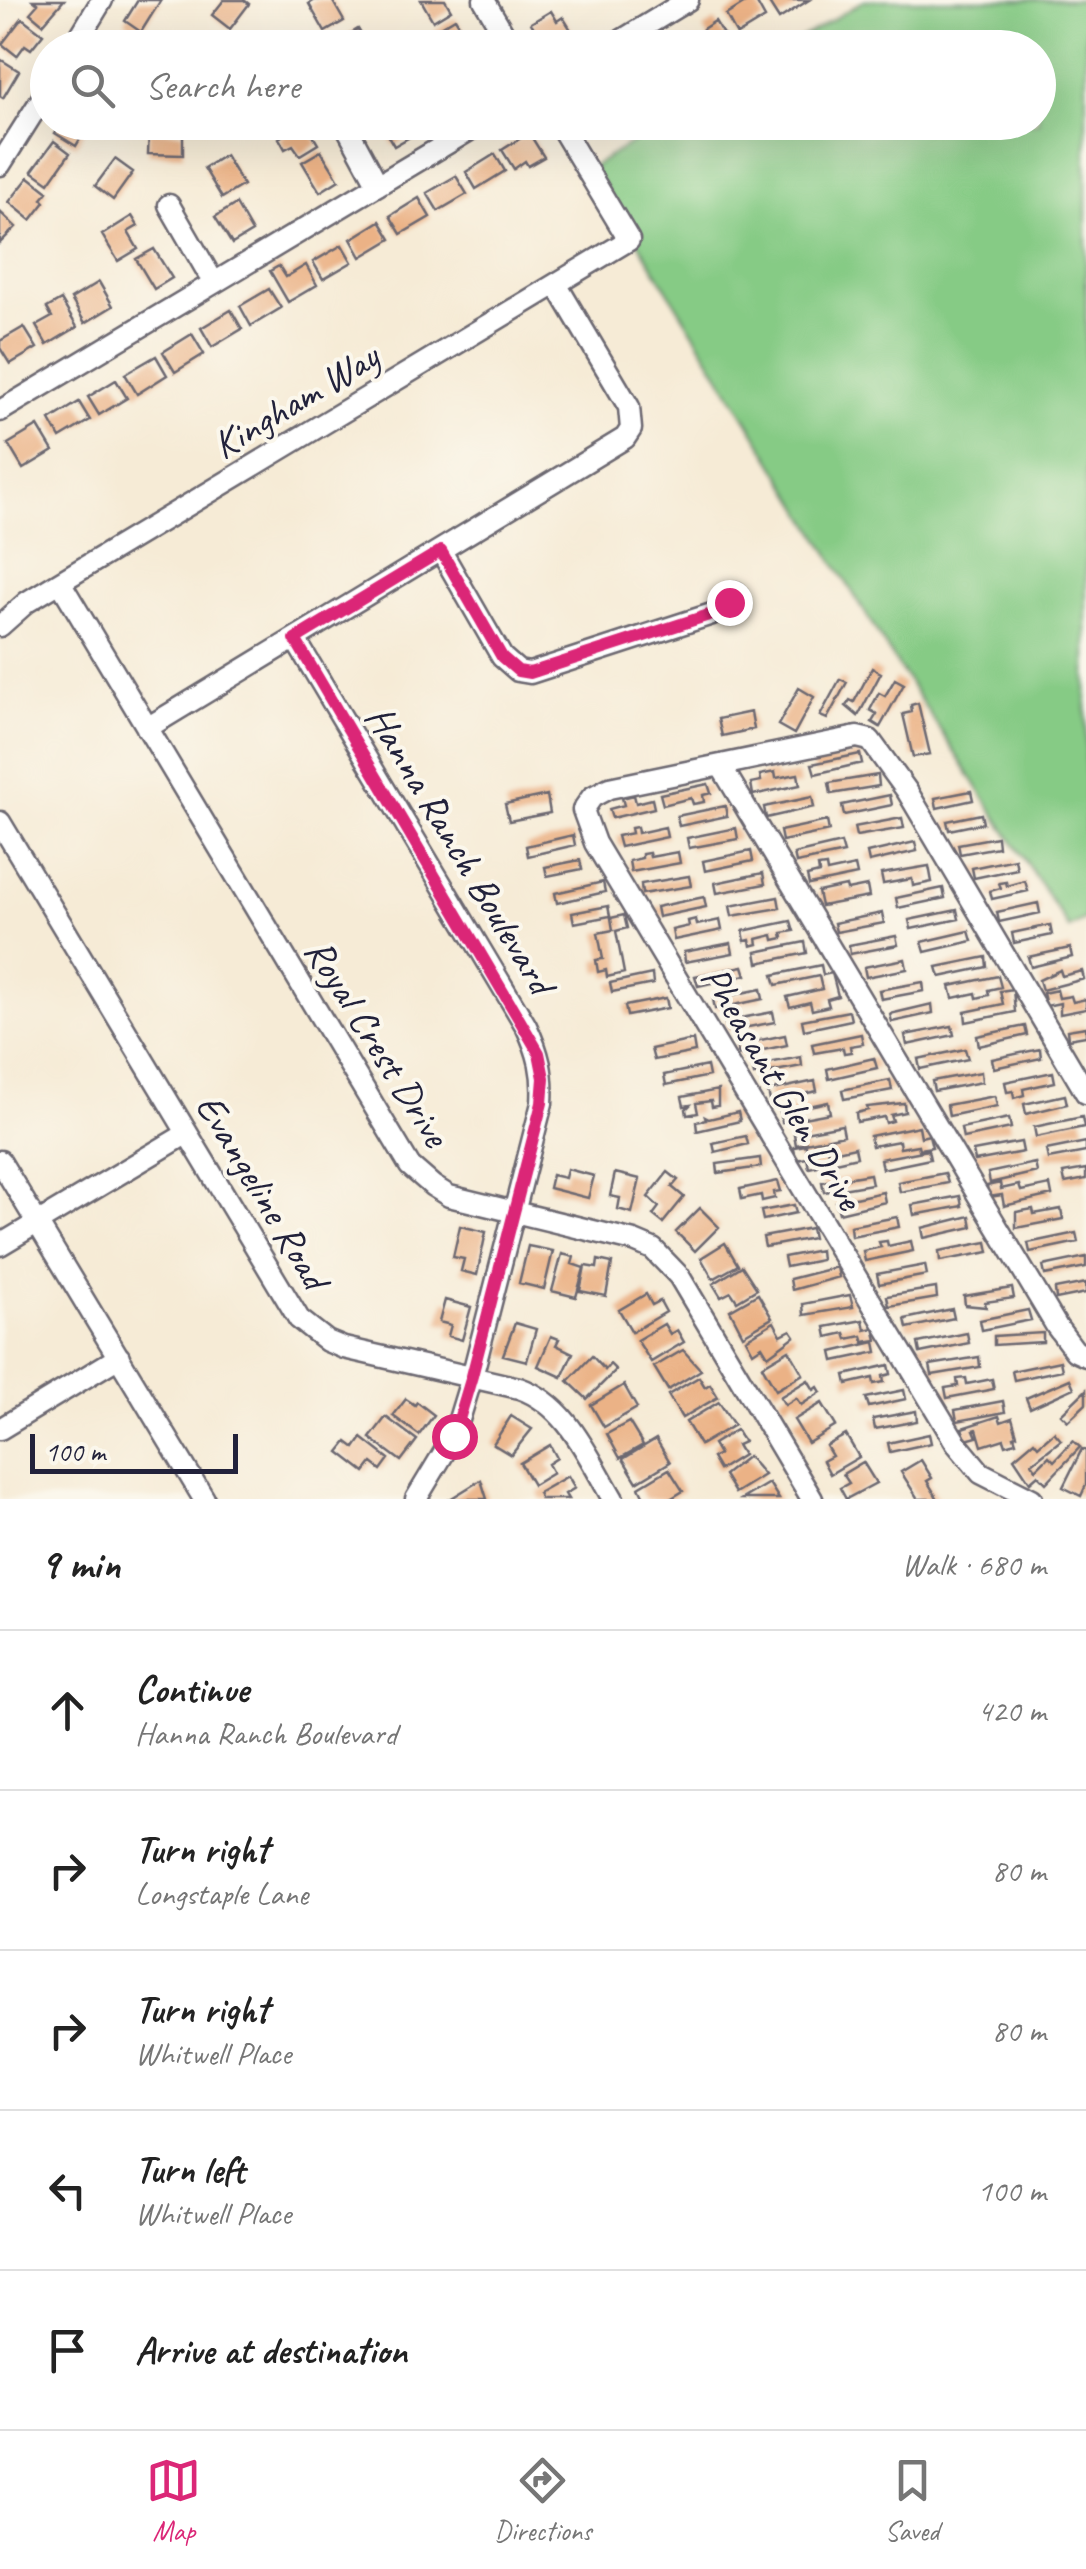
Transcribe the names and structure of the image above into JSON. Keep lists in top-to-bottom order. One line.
{"streets":{"street":["Kingham Way","Hanna Ranch Boulevard","Royal Crest Drive","Pheasant Glen Drive","Evangeline Road"]},"crossings":[["Kingham Way","Royal Crest Drive"],["Hanna Ranch Boulevard","Royal Crest Drive"],["Hanna Ranch Boulevard","Evangeline Road"]],"scale_bar":"100 m","page":{"search":"Search here","scale":"100 m","heading":["9 min","Walk · 680 m"],"list":[["Continue","Hanna Ranch Boulevard","420 m"],["Turn right","Longstaple Lane","80 m"],["Turn right","Whitwell Place","80 m"],["Turn left","Whitwell Place","100 m"],"Arrive at destination"],"nav":["Map","Directions","Saved"]}}
